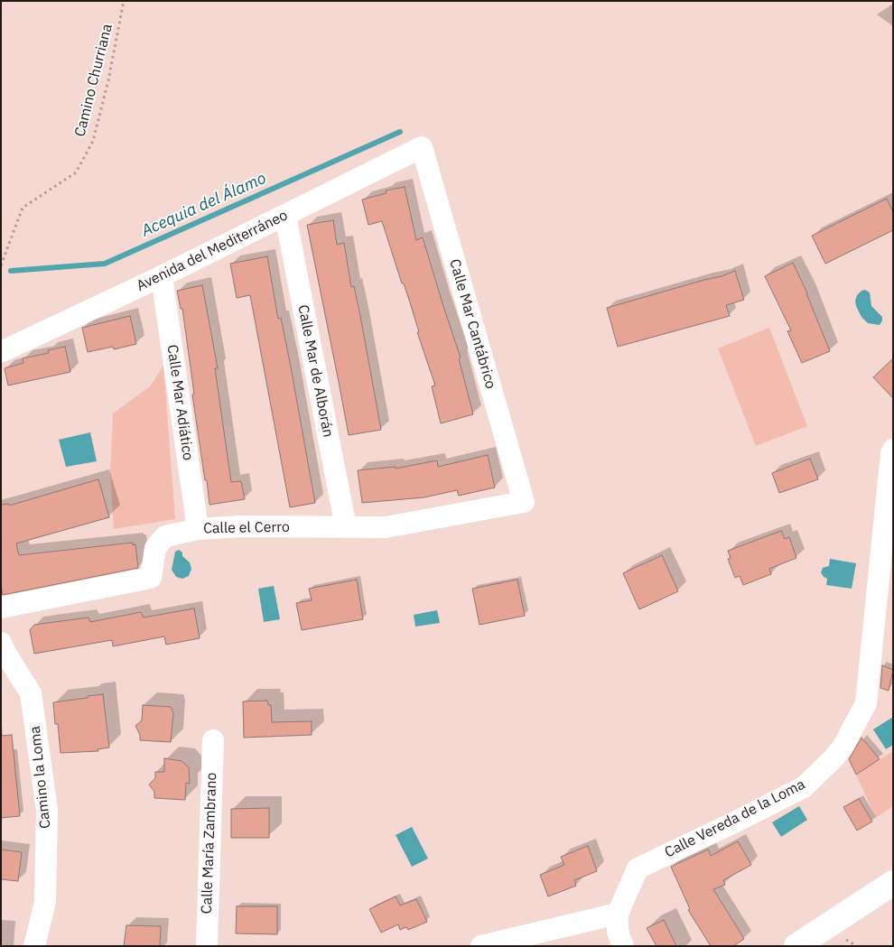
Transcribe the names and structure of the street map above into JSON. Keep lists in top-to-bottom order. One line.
{"streets":{"street":["Avenida del Mediterráneo","Calle Mar Cantábrico","Calle Mar de Alborán","Calle Mar Adiático","Calle el Cerro","Camino la Loma","Calle Vereda de la Loma","Calle María Zambrano"],"path":["Camino Churriana"]},"crossings":[["Avenida del Mediterráneo","Calle Mar Cantábrico"],["Avenida del Mediterráneo","Calle Mar de Alborán"],["Avenida del Mediterráneo","Calle Mar Adiático"],["Calle Mar Cantábrico","Calle el Cerro"],["Calle Mar de Alborán","Calle el Cerro"],["Calle Mar Adiático","Calle el Cerro"]],"water":["Acequia del Álamo"]}
